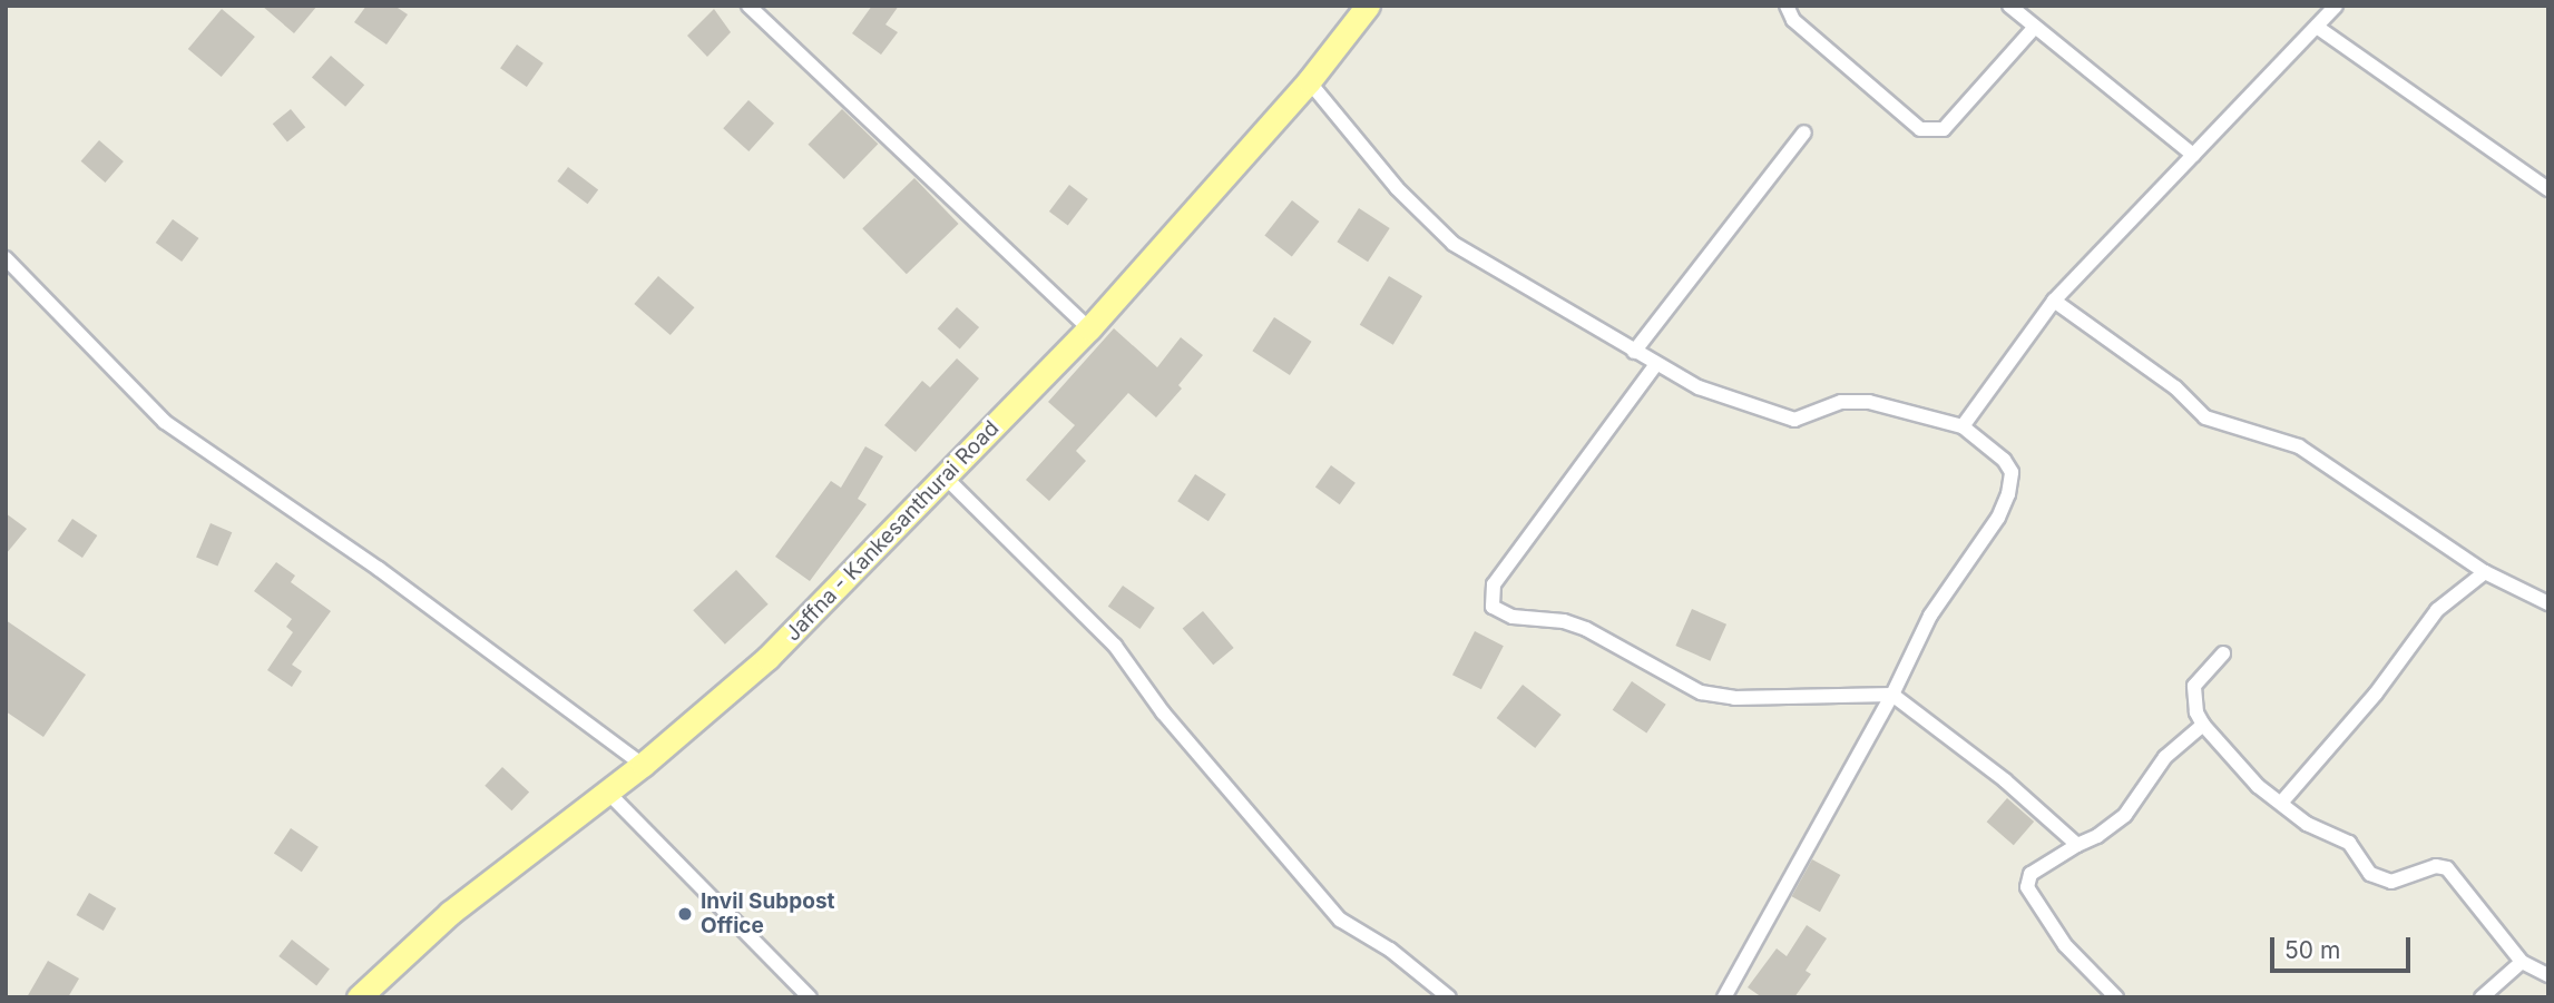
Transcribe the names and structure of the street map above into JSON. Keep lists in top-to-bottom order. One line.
{"streets":{"main road":["Jaffna - Kankesanthurai Road"]},"places":["Invil Subpost Office"],"scale_bar":"50 m"}
